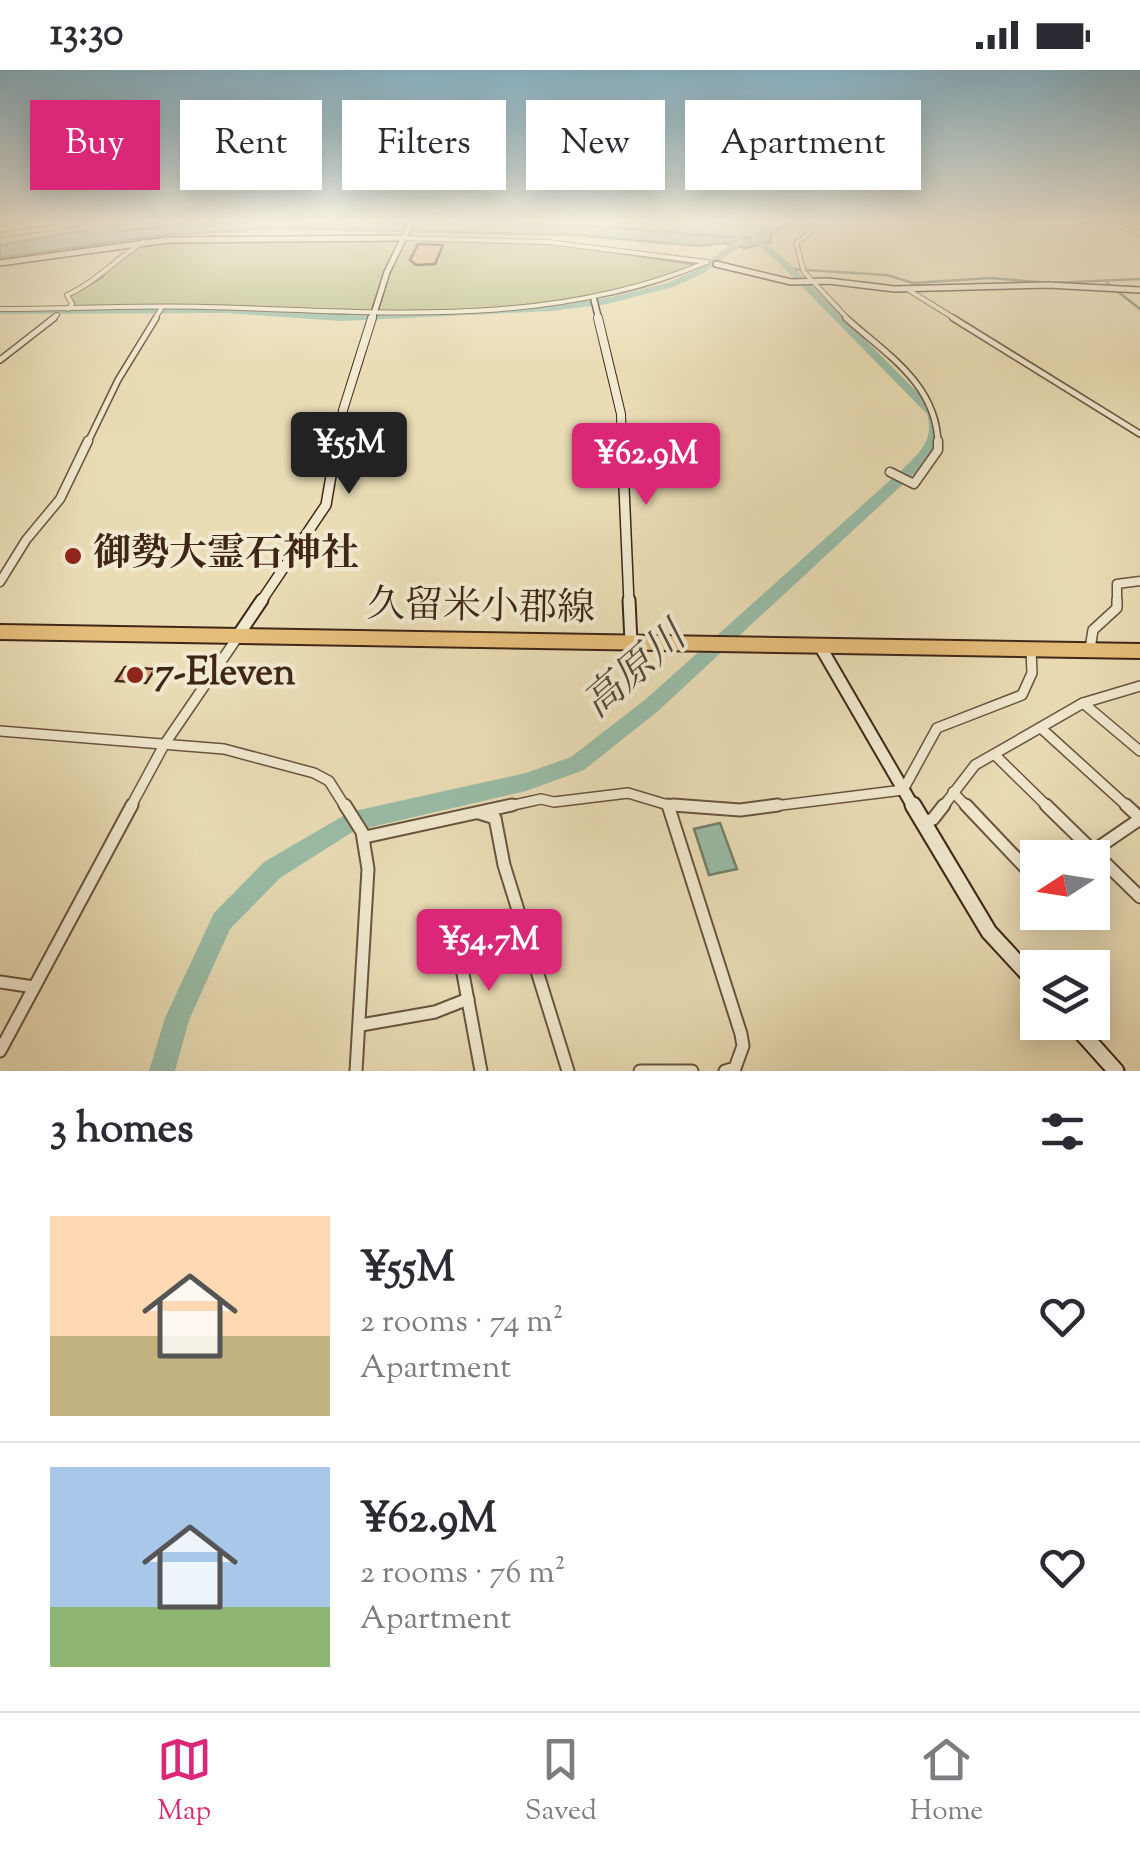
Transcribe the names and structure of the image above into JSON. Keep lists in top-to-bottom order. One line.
{"streets":{"main road":["久留米小郡線"]},"water":["高原川"],"places":["御勢大霊石神社","7-Eleven"],"north":"left","page":{"status":"13:30","chip":["Buy","Rent","Filters","New","Apartment"],"price":["¥55M","¥62.9M","¥54.7M"],"heading":"3 homes","list":[{"name":"¥55M","note":"2 rooms · 74 m² · Apartment"},{"name":"¥62.9M","note":"2 rooms · 76 m² · Apartment"}],"tabs":["Map","Saved","Home"]}}
